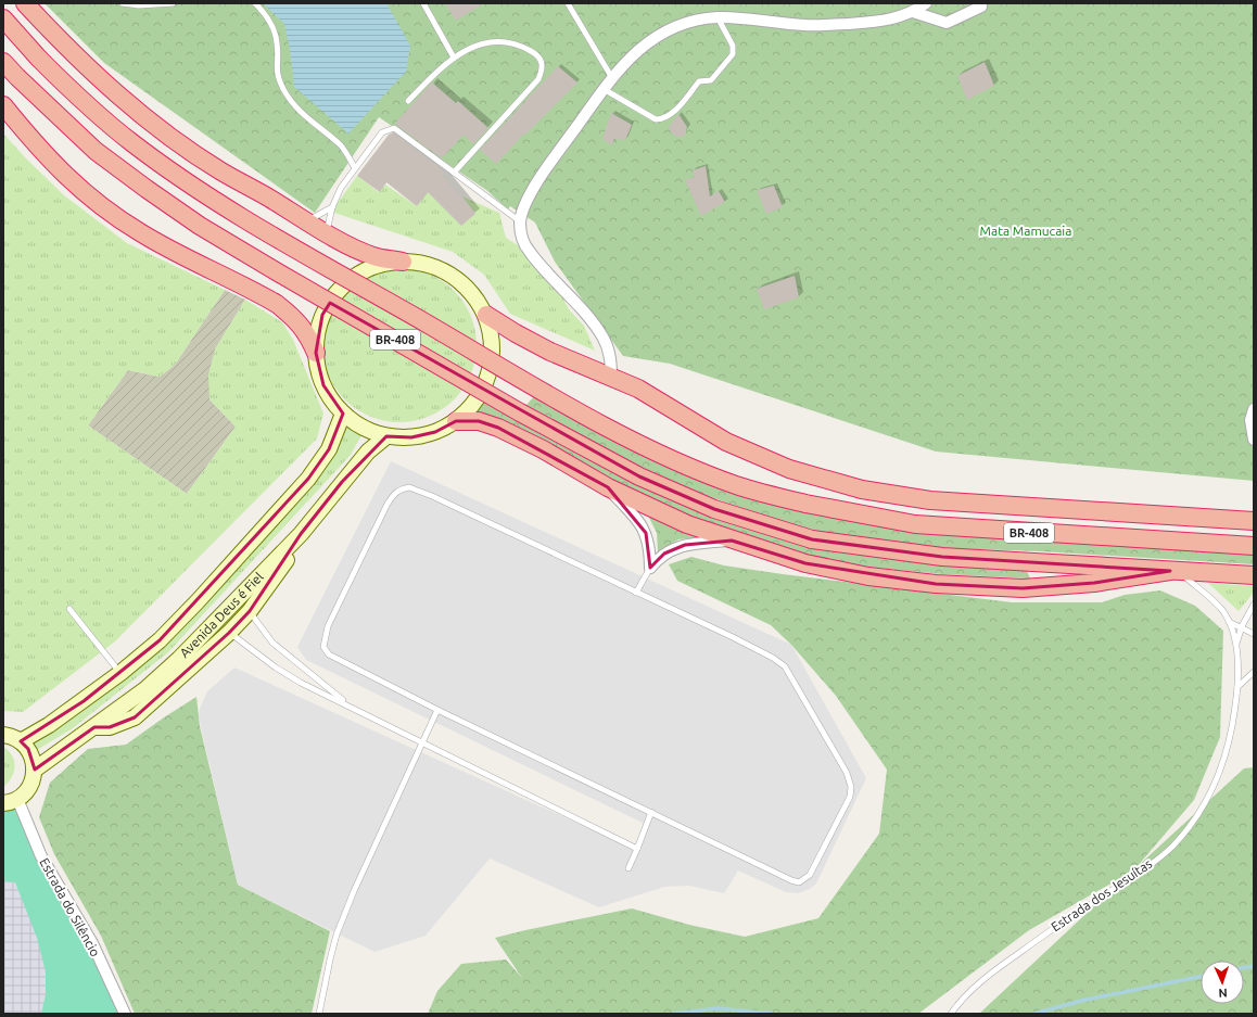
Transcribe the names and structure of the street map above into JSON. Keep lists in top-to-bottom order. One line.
{"streets":{"highway":["BR-408"],"main road":["Avenida Deus é Fiel"],"street":["Estrada do Silêncio"],"lane":["Estrada dos Jesuítas"]},"crossings":[["BR-408","Estrada dos Jesuítas"]],"parks":["Mata Mamucaia"],"north":"bottom"}
